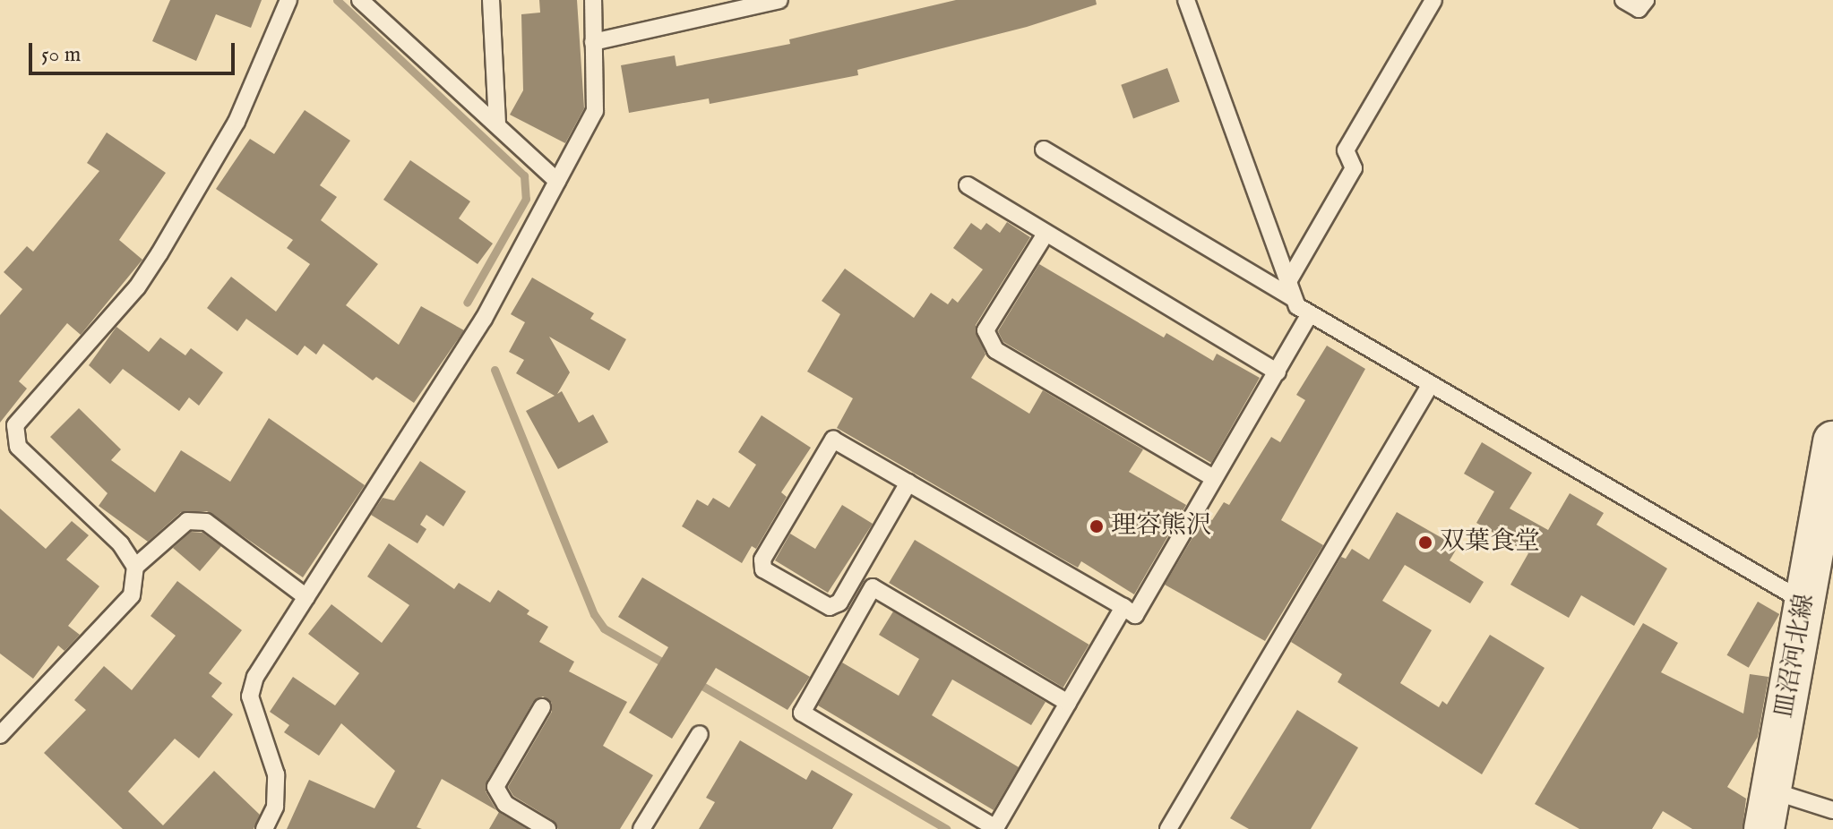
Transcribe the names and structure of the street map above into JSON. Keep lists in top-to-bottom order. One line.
{"streets":{"main road":["皿沼河北線"]},"places":["理容熊沢","双葉食堂"],"scale_bar":"50 m"}
